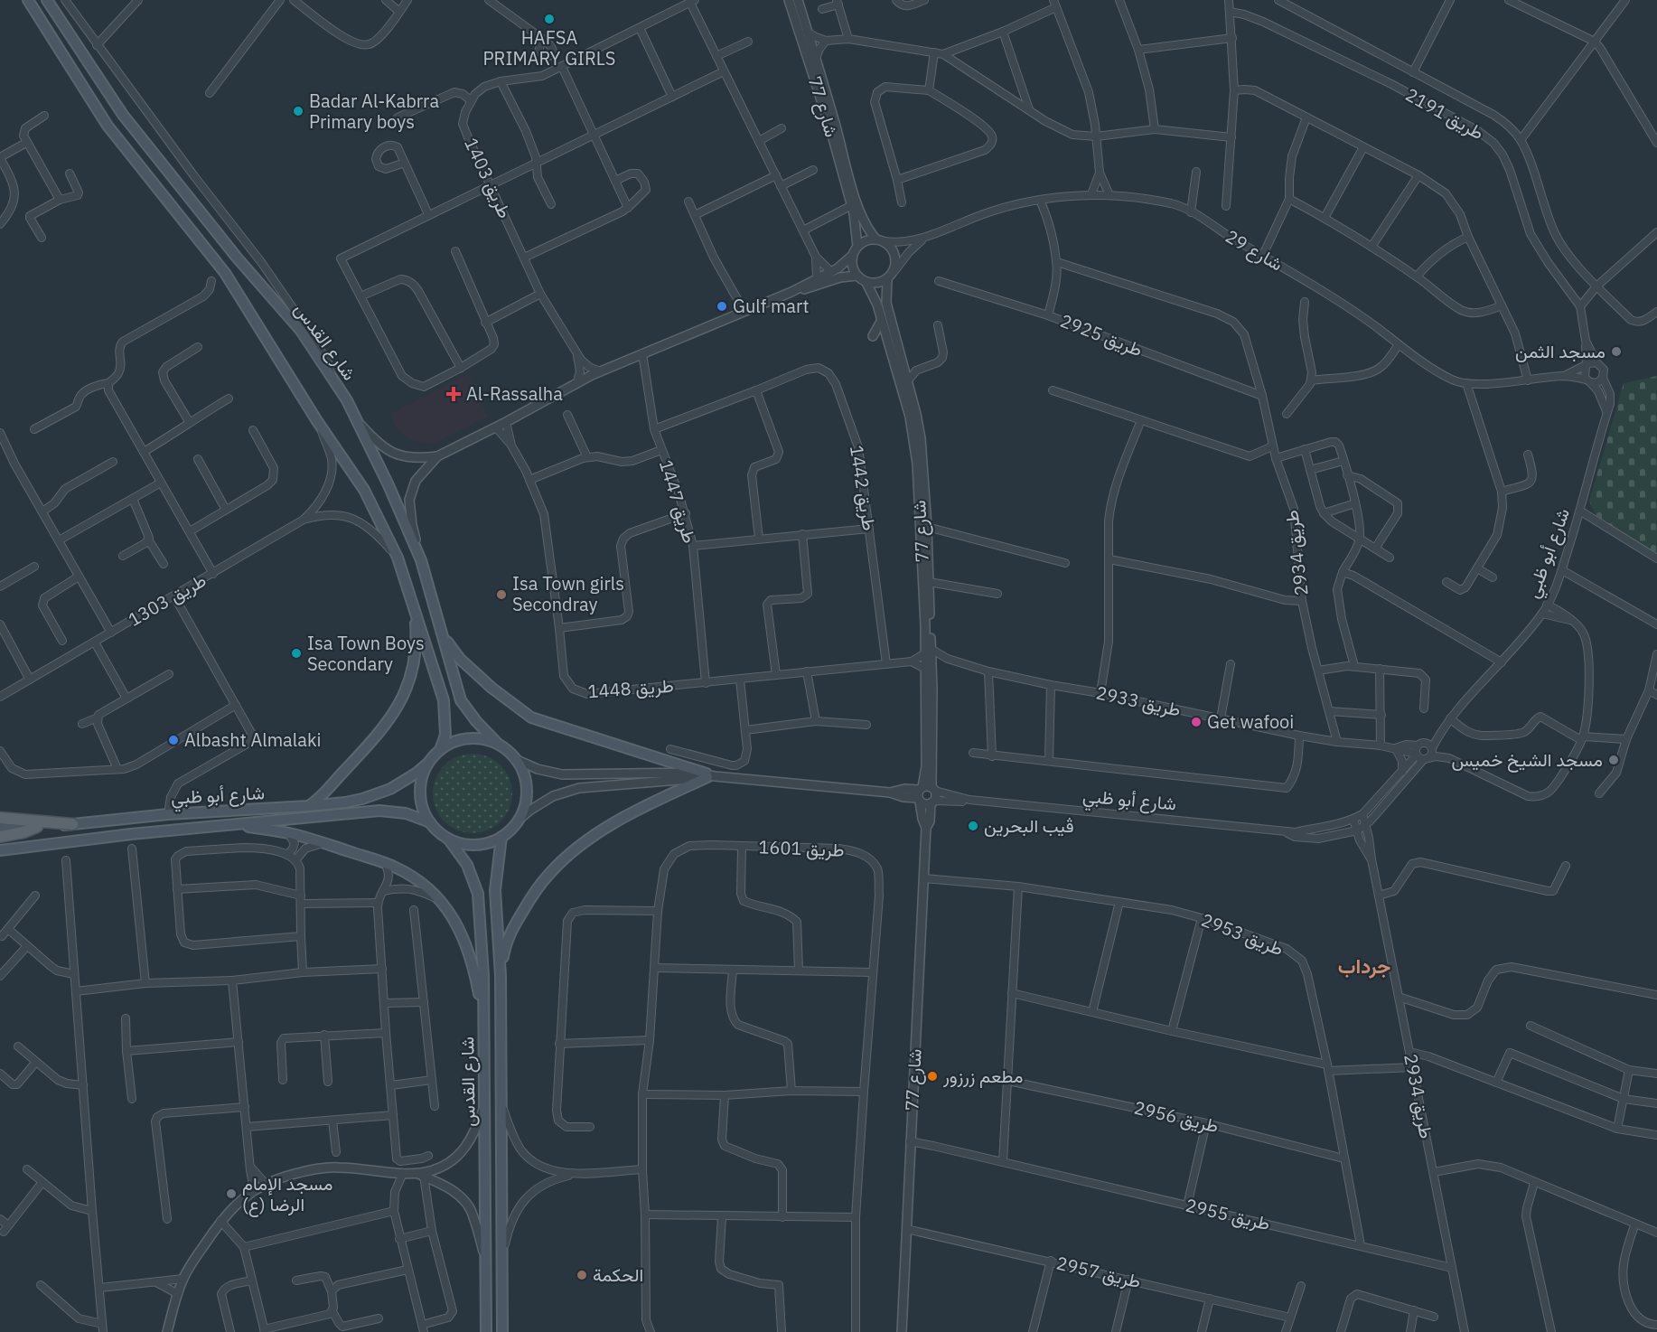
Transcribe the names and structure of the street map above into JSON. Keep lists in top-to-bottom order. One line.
{"streets":{"main road":["شارع القدس","شارع أبو ظبي"],"street":["شارع 77","طريق 2191","طريق 1403","شارع 29","طريق 2925","طريق 1442","طريق 1447","طريق 2934","طريق 1303","طريق 1448","طريق 2933","طريق 1601","طريق 2953","طريق 2956","طريق 2955","طريق 2957"]},"crossings":[["شارع 77","شارع 29"],["شارع 77","شارع أبو ظبي"],["شارع 77","طريق 1448"],["شارع 77","طريق 2933"],["شارع 77","طريق 2953"],["شارع 77","طريق 2955"],["شارع 77","طريق 2957"],["طريق 2191","شارع 29"],["طريق 2191","شارع أبو ظبي"],["شارع 29","شارع أبو ظبي"],["طريق 2925","طريق 2934"],["شارع القدس","شارع أبو ظبي"],["طريق 1442","طريق 1447"],["طريق 1442","طريق 1448"],["طريق 1447","طريق 1448"],["طريق 2934","شارع أبو ظبي"],["طريق 2934","طريق 2933"],["طريق 2934","طريق 2955"],["شارع أبو ظبي","طريق 2933"],["طريق 1448","طريق 2933"],["طريق 2953","طريق 2956"],["طريق 2953","طريق 2955"]],"districts":["جرداب"],"places":{"other":["HAFSA PRIMARY GIRLS","Badar Al-Kabrra Primary boys","Gulf mart","مسجد الثمن","Isa Town girls Secondray","Isa Town Boys Secondary","Get wafooi","Albasht Almalaki","مسجد الشيخ خميس","ڤيب البحرين","مطعم زرزور","مسجد الإمام الرضا (ع)","الحكمة"],"health":["Al-Rassalha"]}}
